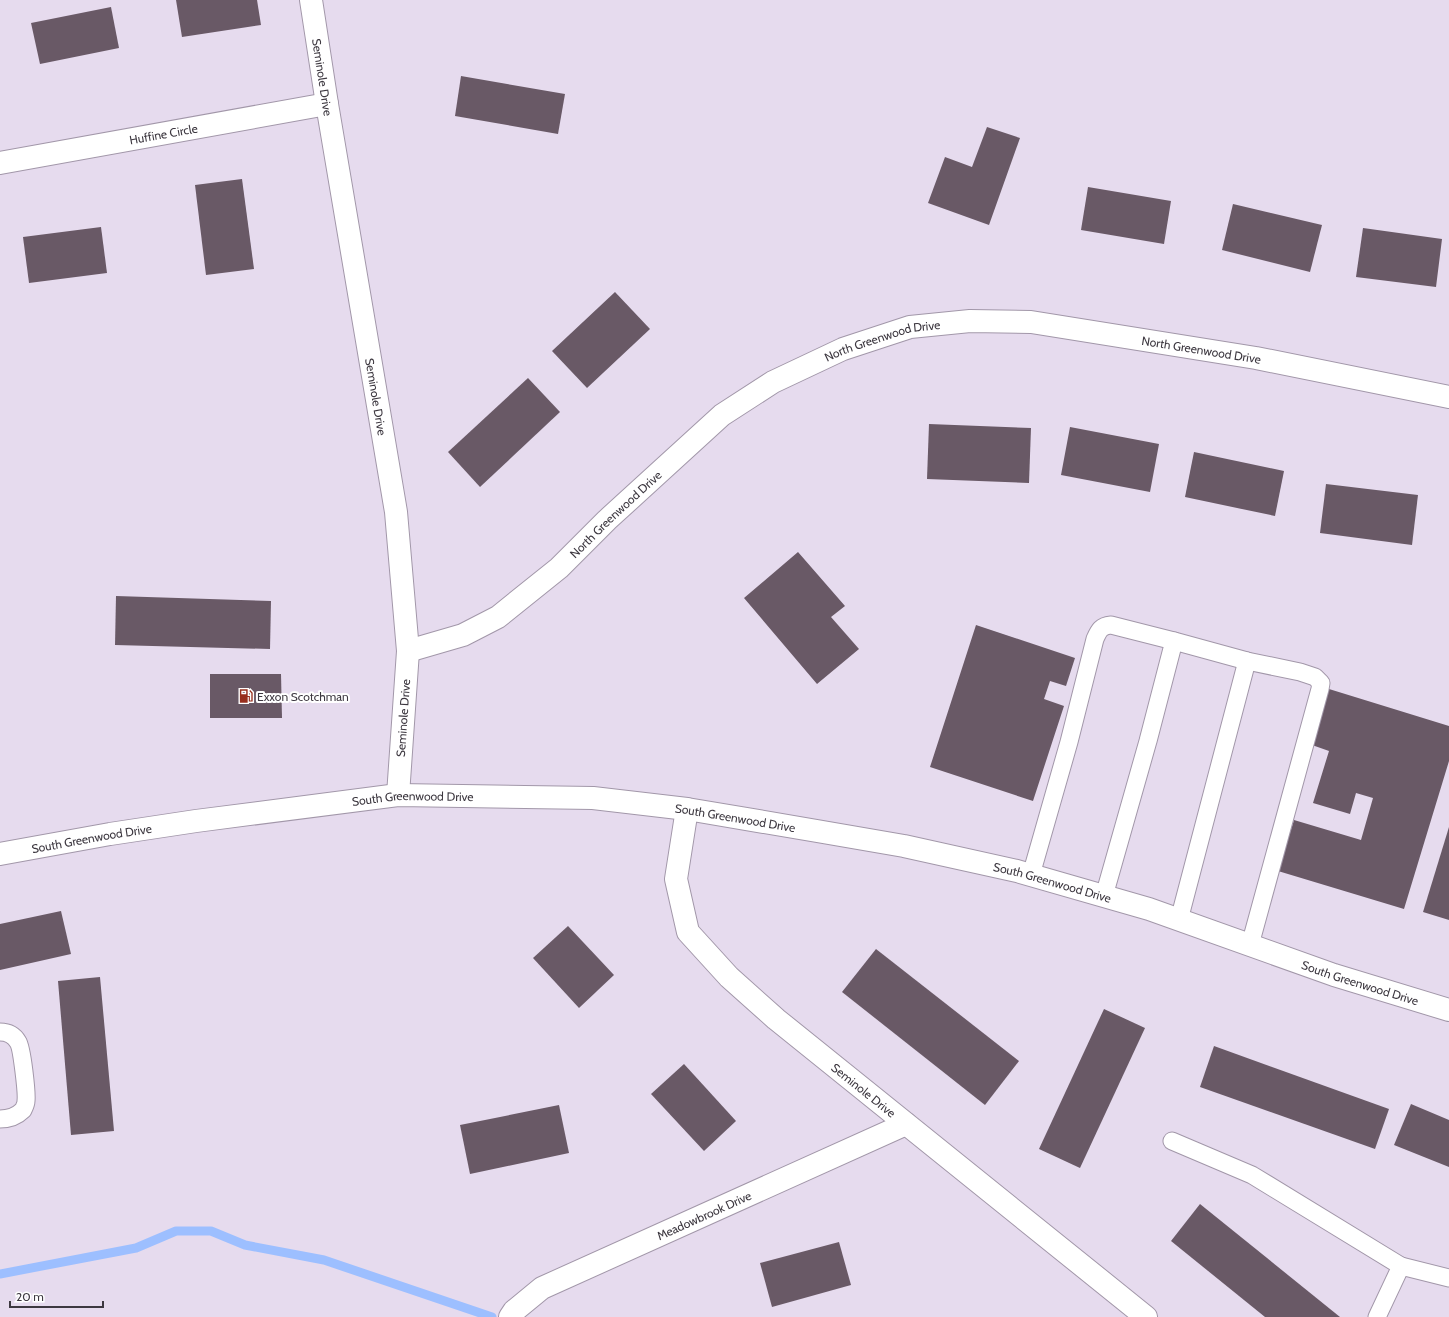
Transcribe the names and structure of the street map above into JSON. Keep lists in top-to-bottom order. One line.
{"streets":{"street":["Seminole Drive","Huffine Circle","North Greenwood Drive","South Greenwood Drive","Meadowbrook Drive"]},"crossings":[["Seminole Drive","Huffine Circle"],["Seminole Drive","North Greenwood Drive"],["Seminole Drive","South Greenwood Drive"],["Seminole Drive","Meadowbrook Drive"]],"places":{"fuel station":["Exxon Scotchman"]},"scale_bar":"20 m"}
